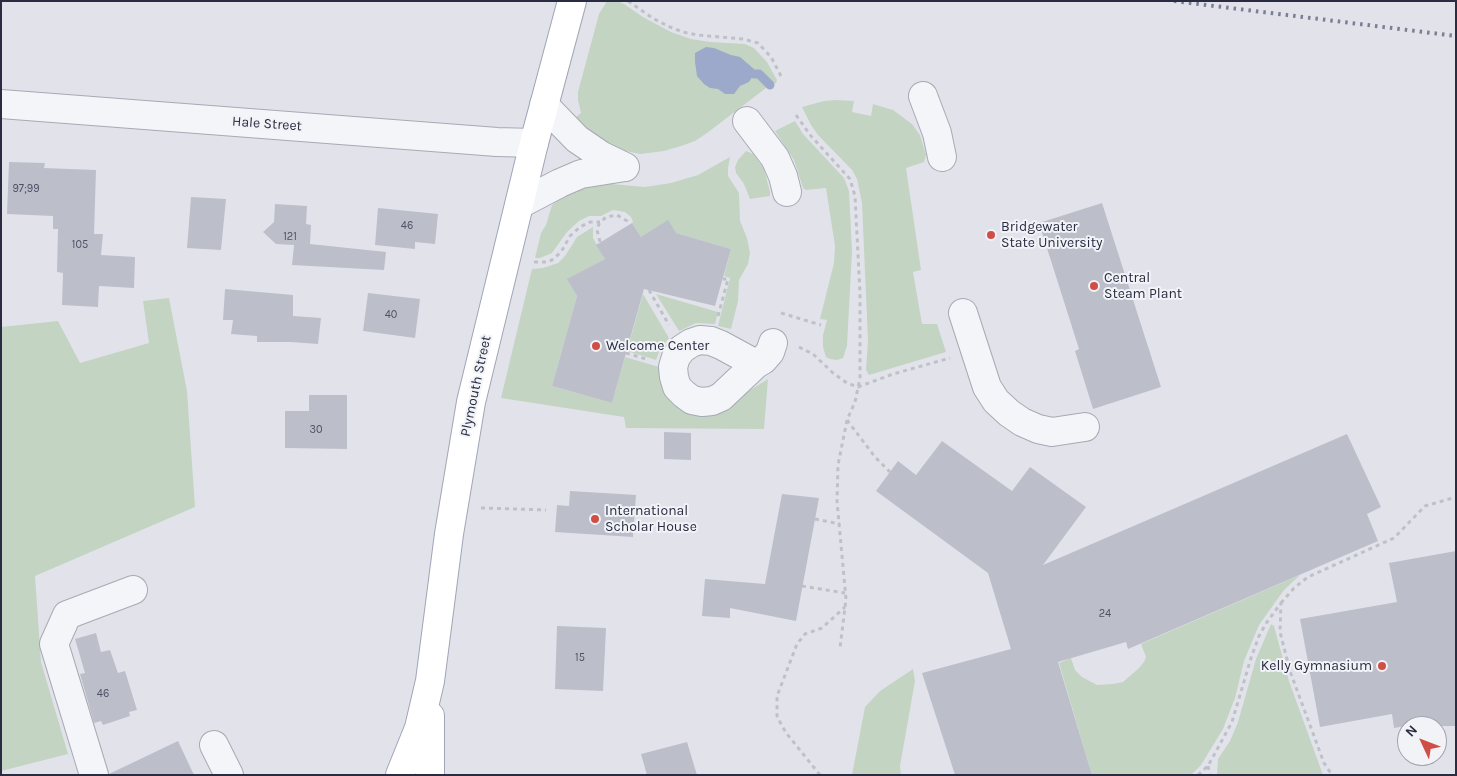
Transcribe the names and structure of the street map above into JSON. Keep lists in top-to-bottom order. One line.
{"streets":{"main road":["Plymouth Street"],"street":["Hale Street"]},"crossings":[["Hale Street","Plymouth Street"]],"places":["Bridgewater State University","Central Steam Plant","Welcome Center","International Scholar House","Kelly Gymnasium"],"house_numbers":["97;99","46","121","105","40","30","24","15","46"],"north":"top left"}
